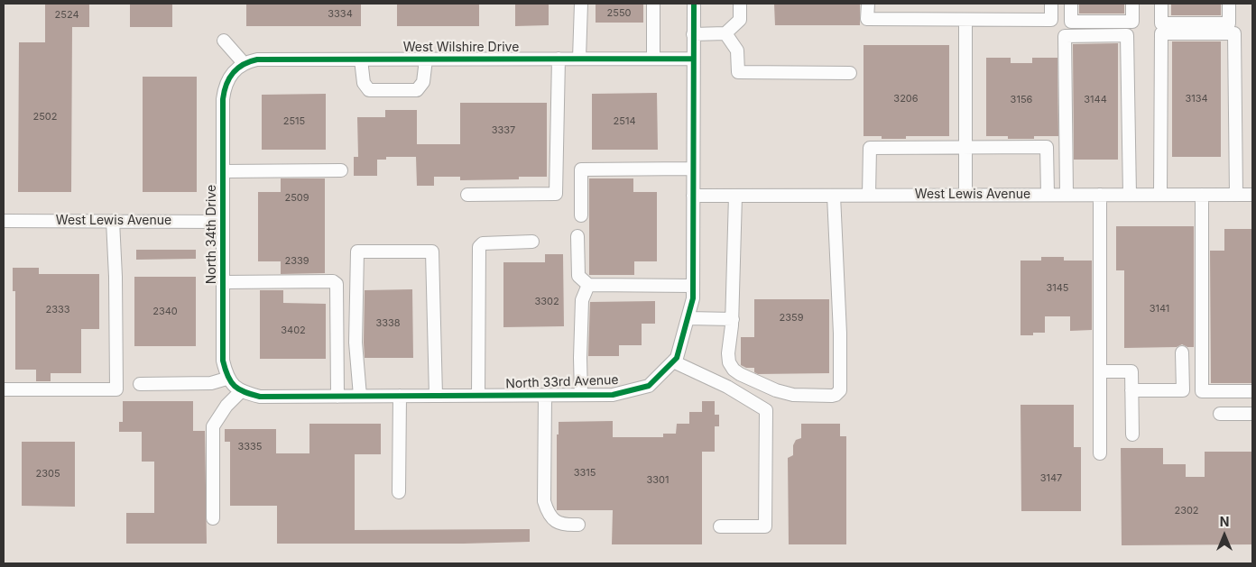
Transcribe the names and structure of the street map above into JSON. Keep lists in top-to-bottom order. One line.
{"streets":{"street":["West Wilshire Drive","West Lewis Avenue","North 34th Drive","North 33rd Avenue"]},"crossings":[["West Wilshire Drive","North 34th Drive"],["West Wilshire Drive","North 33rd Avenue"],["West Lewis Avenue","North 34th Drive"],["West Lewis Avenue","North 33rd Avenue"]],"house_numbers":["2550","3334","2524","3206","3134","3156","3144","2502","2515","2514","3337","2509","2339","3145","3302","3141","2333","2340","2359","3338","3402","3335","3315","2305","3147","3301","2302"],"north":"top"}
